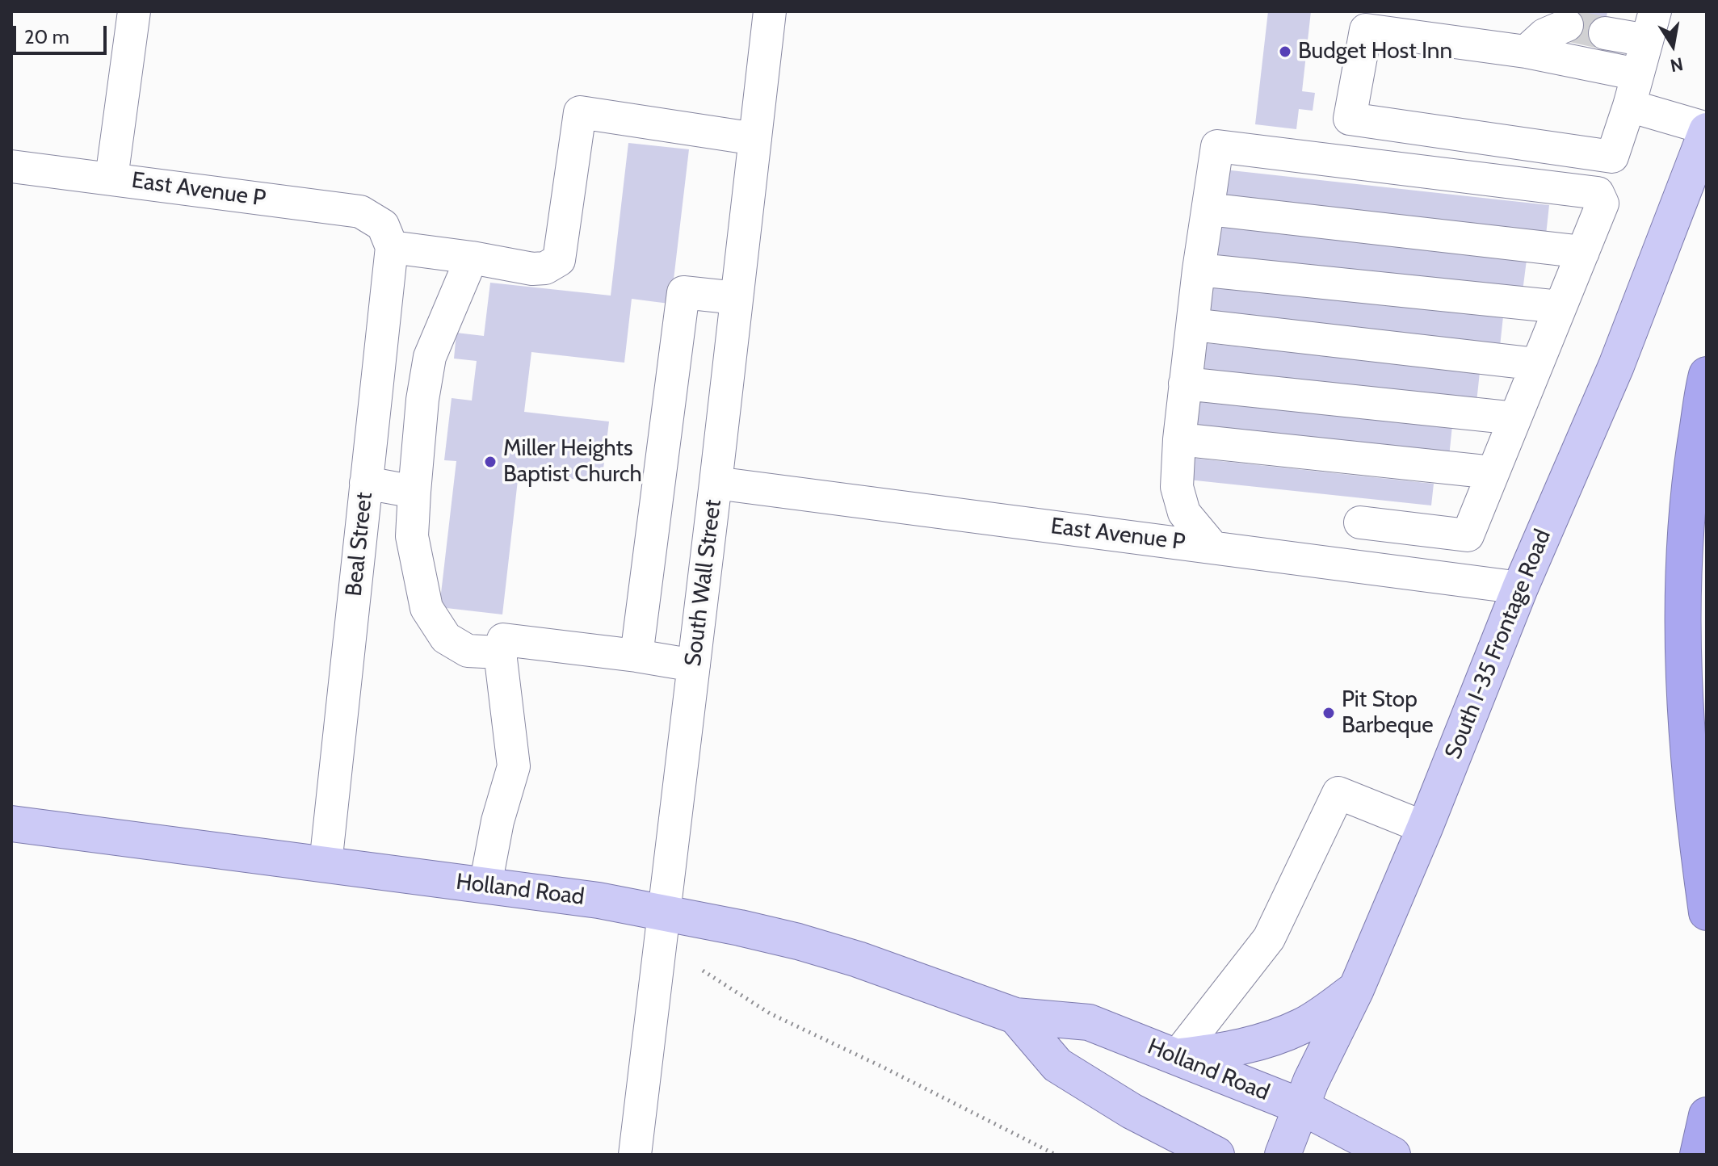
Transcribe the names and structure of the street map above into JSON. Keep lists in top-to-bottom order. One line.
{"streets":{"main road":["South I-35 Frontage Road","Holland Road"],"street":["East Avenue P","Beal Street","South Wall Street"]},"crossings":[["East Avenue P","Beal Street"],["East Avenue P","South Wall Street"],["East Avenue P","South I-35 Frontage Road"],["Beal Street","Holland Road"],["South Wall Street","Holland Road"],["South I-35 Frontage Road","Holland Road"]],"places":["Budget Host Inn","Miller Heights Baptist Church","Pit Stop Barbeque"],"scale_bar":"20 m","north":"bottom"}
